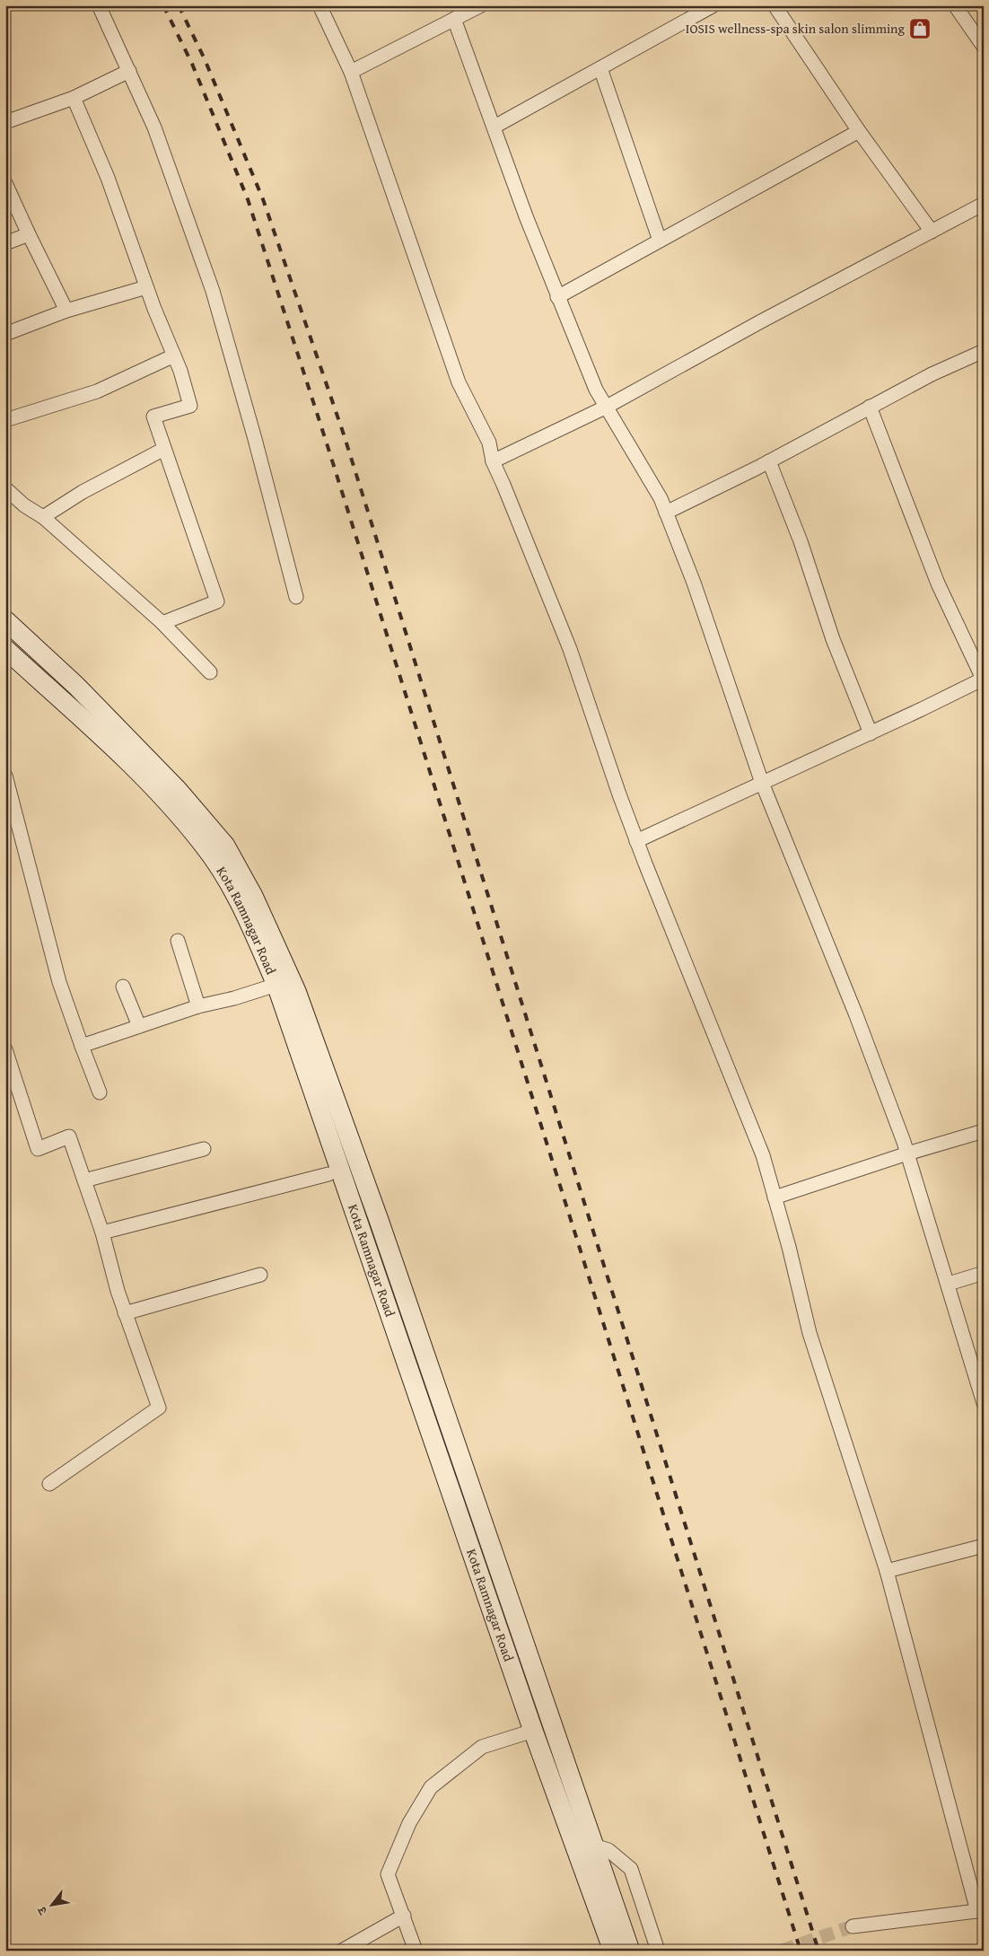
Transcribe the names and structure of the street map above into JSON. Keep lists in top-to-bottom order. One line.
{"streets":{"street":["Kota Ramnagar Road"]},"places":{"shop":["IOSIS wellness-spa skin salon slimming"]},"north":"bottom left"}
